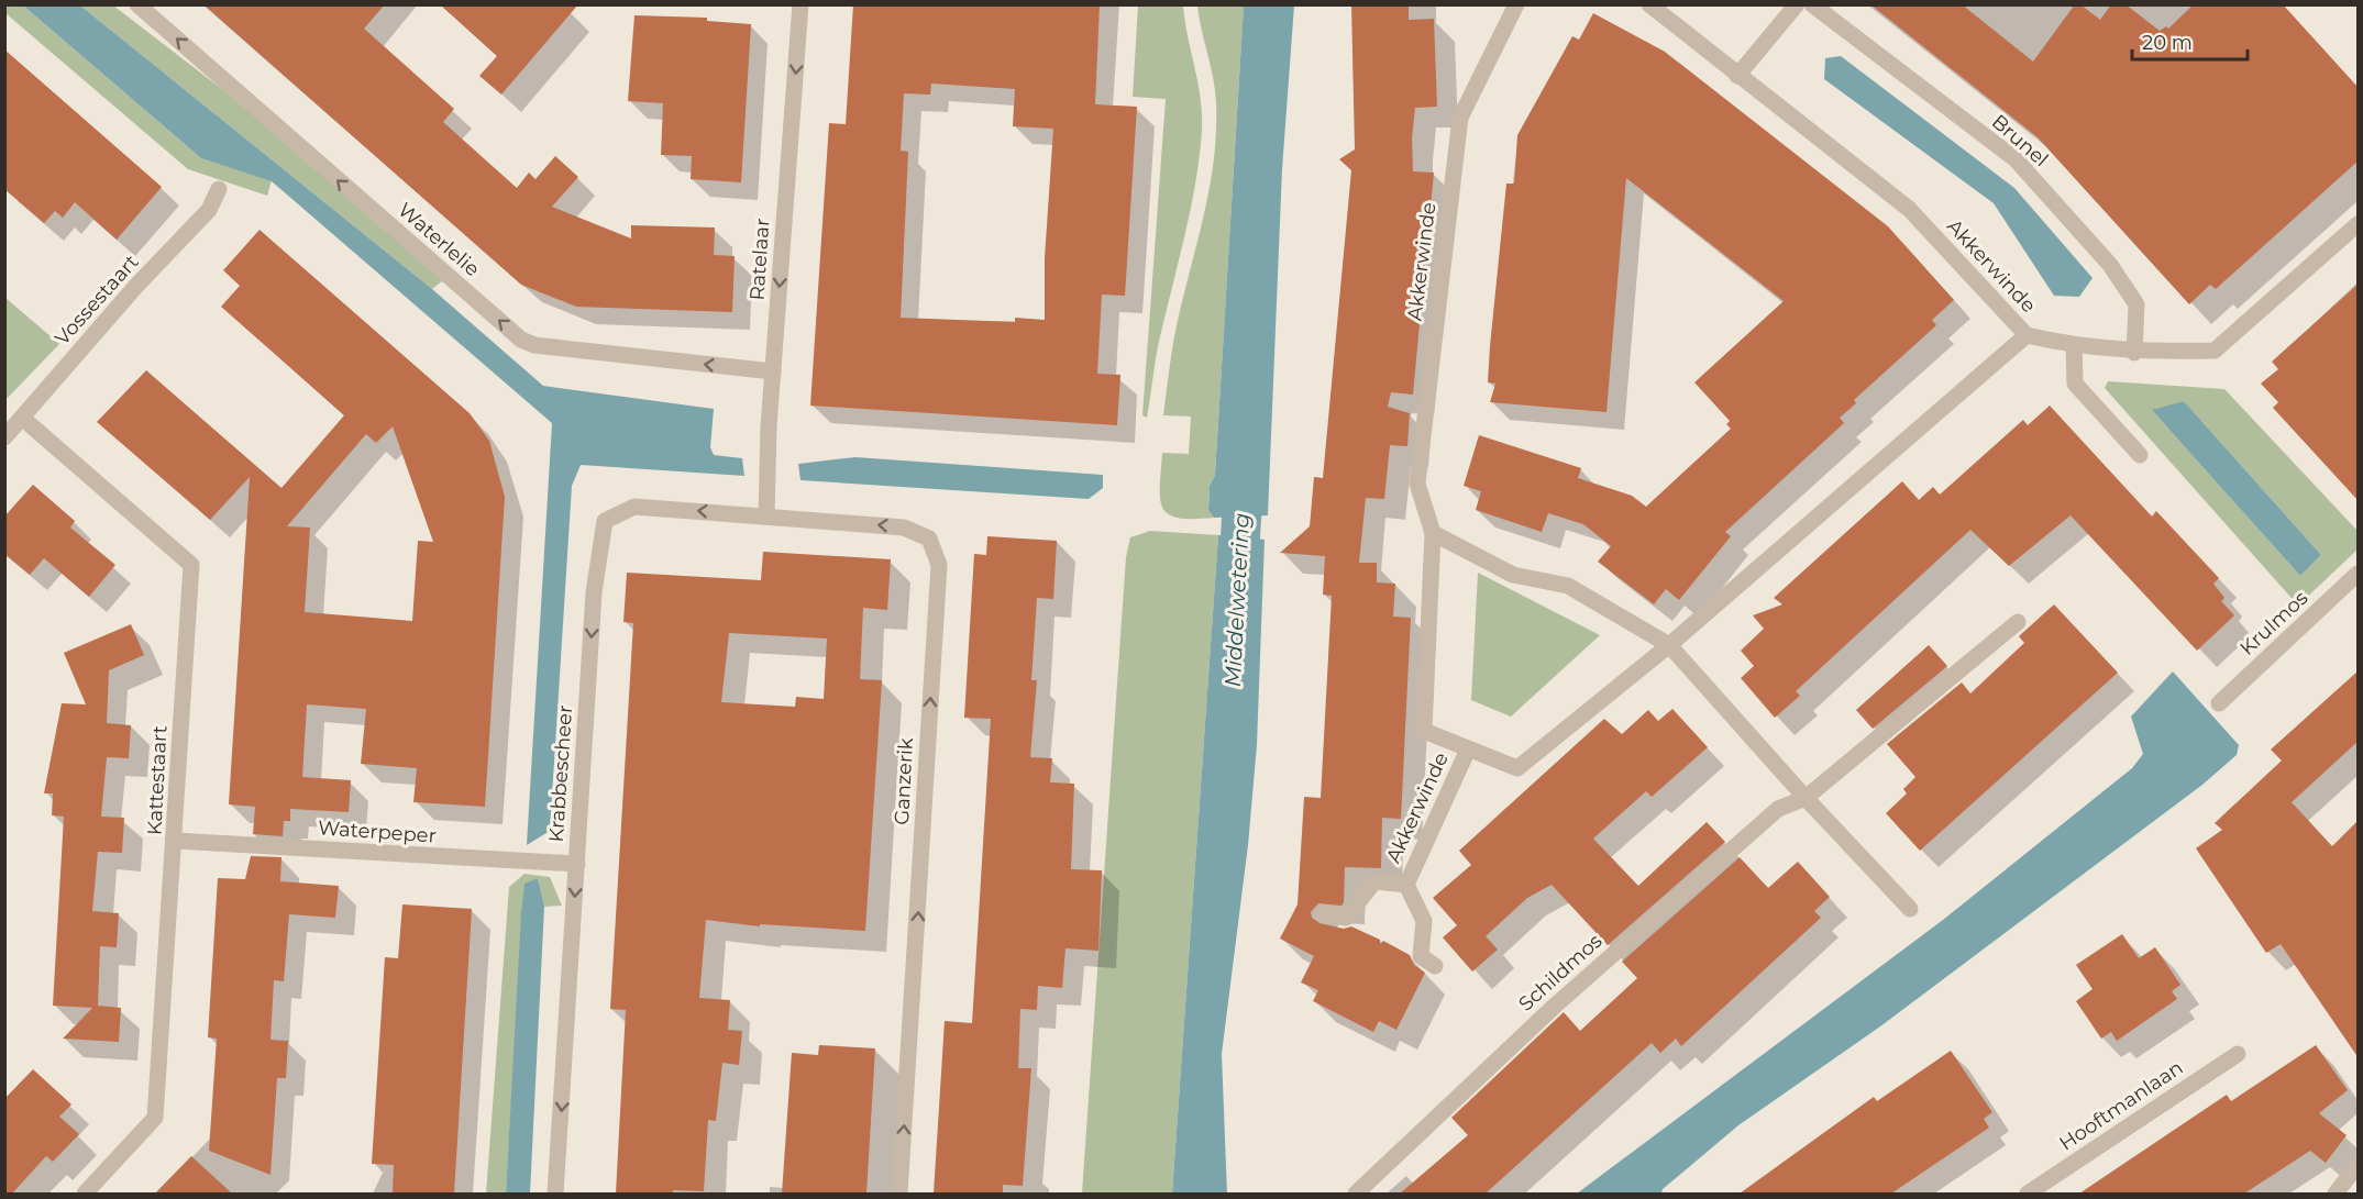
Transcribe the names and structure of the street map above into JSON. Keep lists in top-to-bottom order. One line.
{"streets":{"street":["Brunel","Waterlelie","Ratelaar","Akkerwinde","Vossestaart","Krulmos","Krabbescheer","Kattestaart","Ganzerik","Waterpeper","Schildmos","Hooftmanlaan"]},"crossings":[["Waterlelie","Ratelaar"],["Ratelaar","Krabbescheer"],["Ratelaar","Ganzerik"],["Vossestaart","Kattestaart"],["Krabbescheer","Ganzerik"],["Krabbescheer","Waterpeper"],["Kattestaart","Waterpeper"]],"one_way":["Waterlelie","Ratelaar","Krabbescheer","Ganzerik"],"water":["Middelwetering"],"scale_bar":"20 m"}
